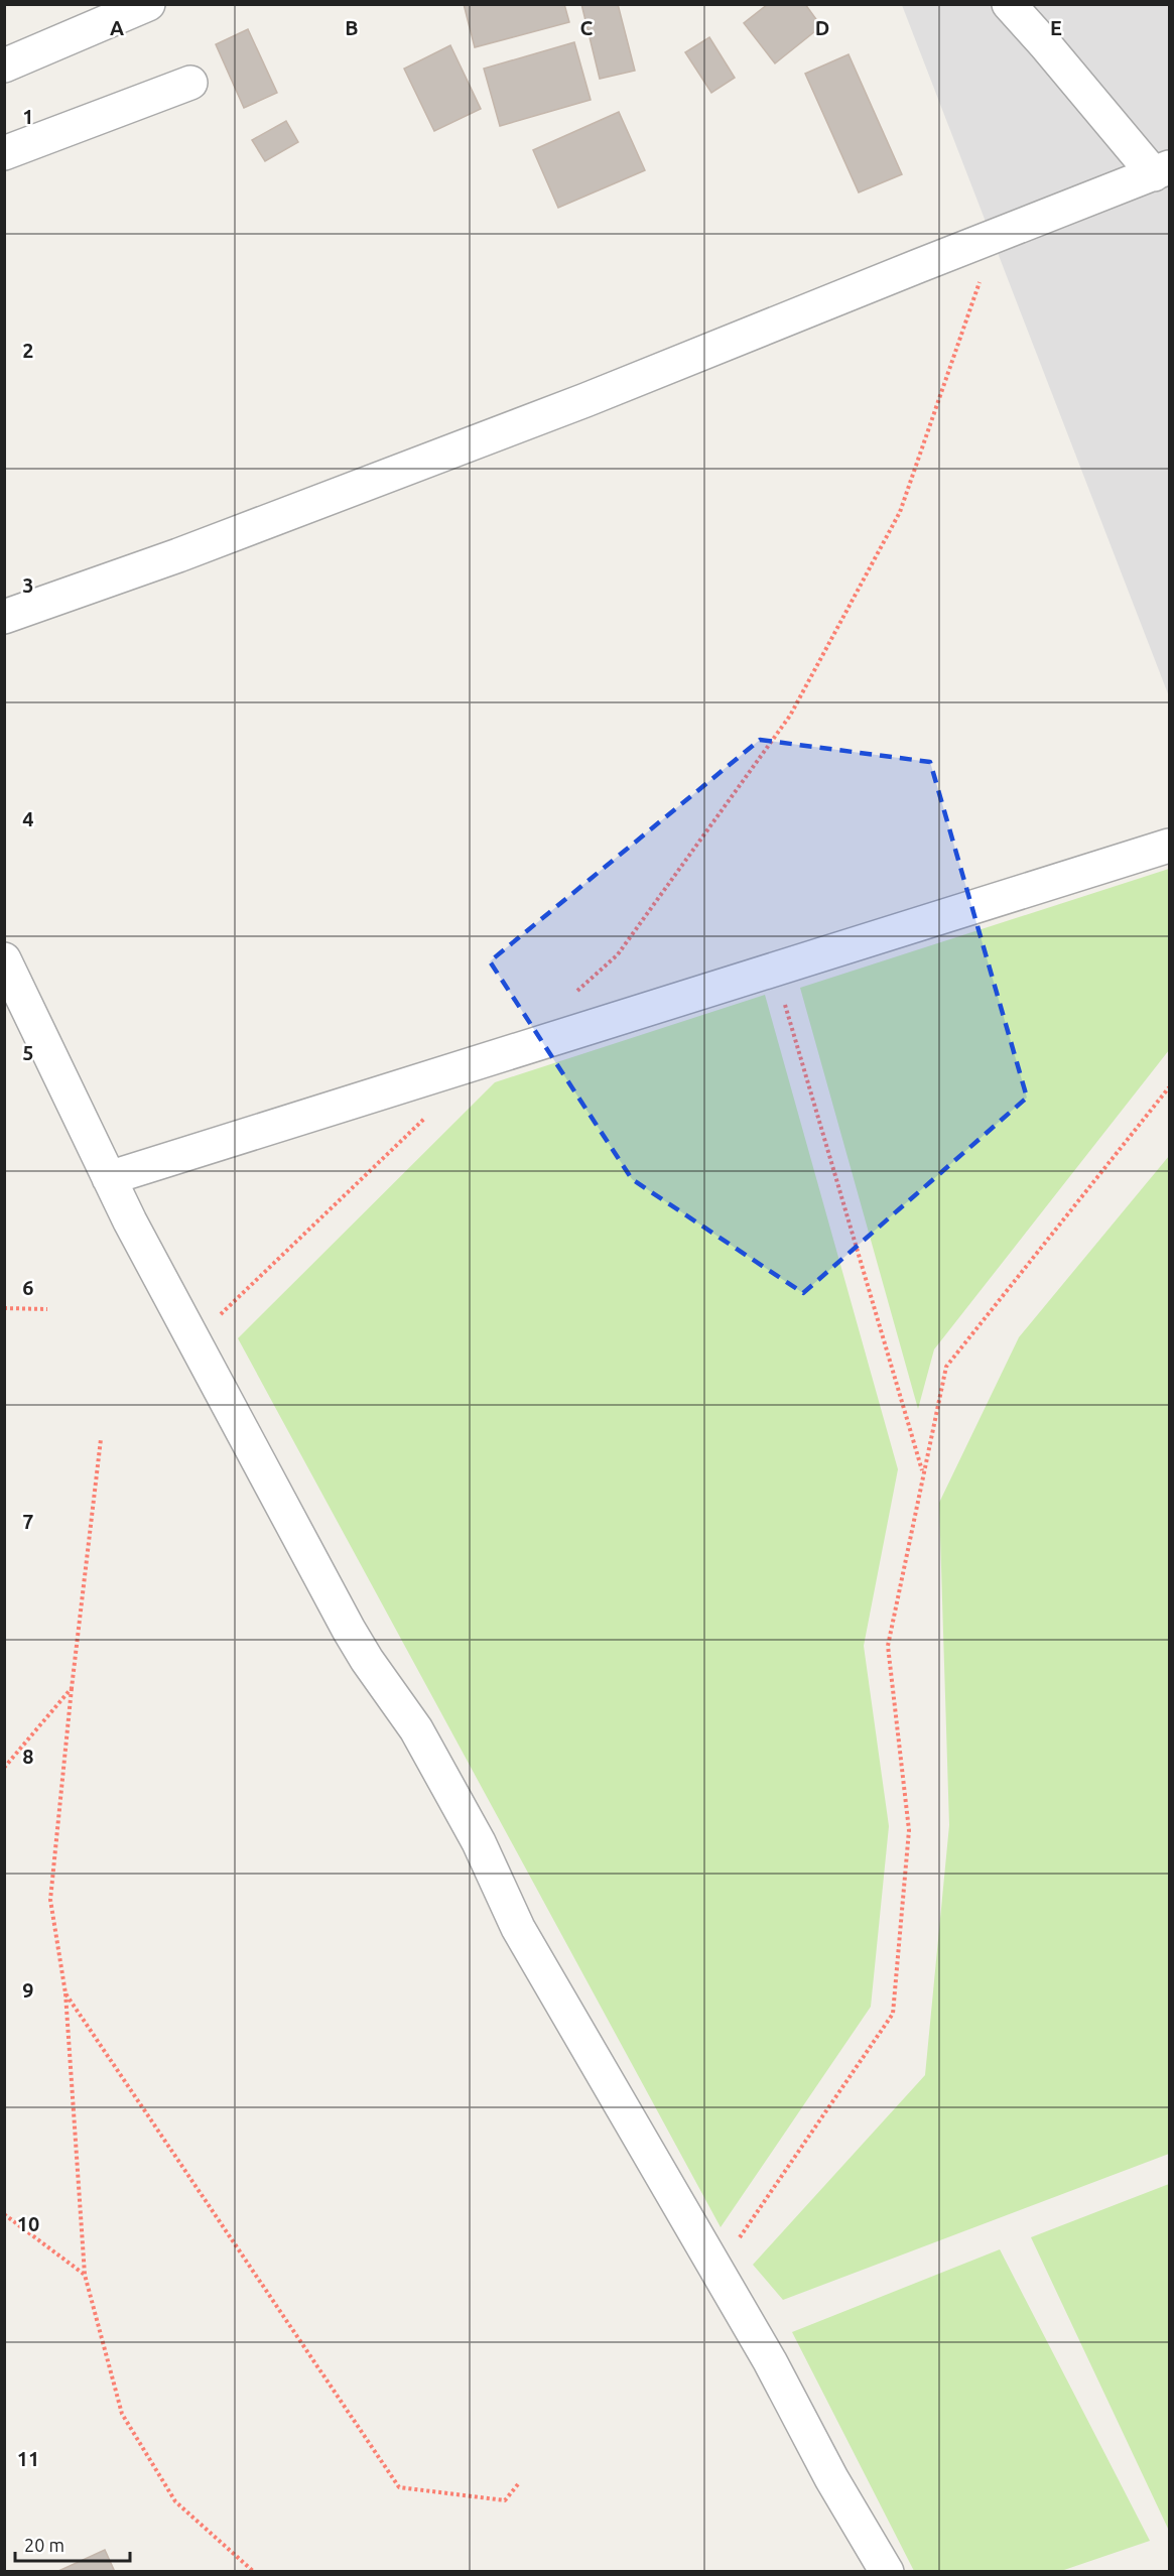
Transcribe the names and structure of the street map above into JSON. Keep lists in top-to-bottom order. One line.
{"scale_bar":"20 m","grid":{"columns":["A","B","C","D","E"],"rows":["1","2","3","4","5","6","7","8","9","10","11"]}}
